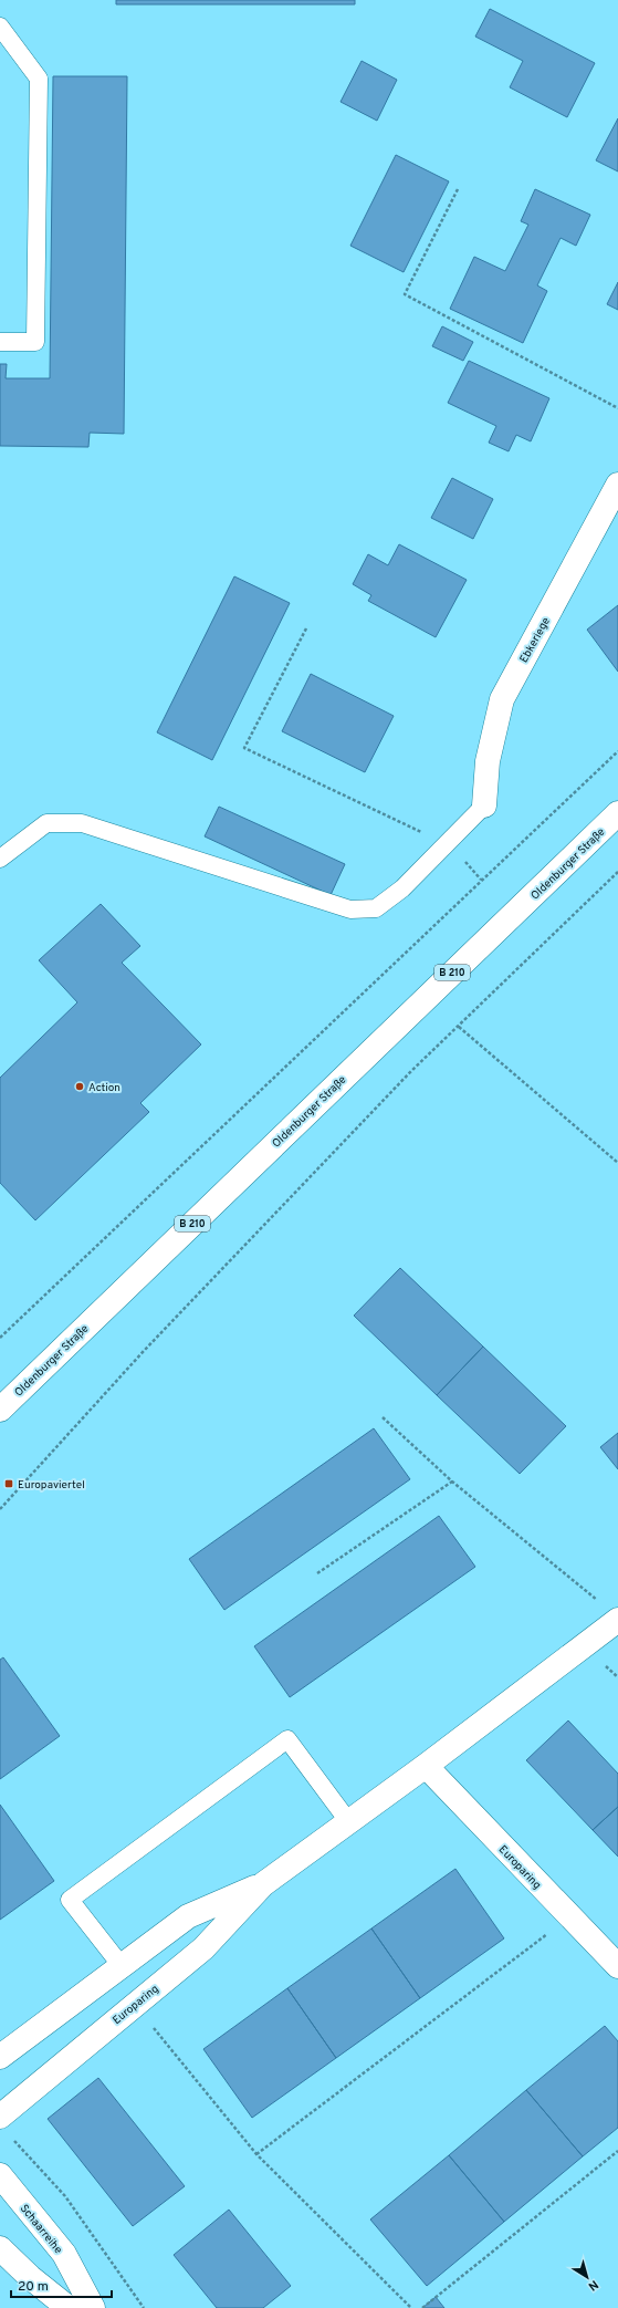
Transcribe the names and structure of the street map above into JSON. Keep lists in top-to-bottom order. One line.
{"streets":{"street":["Ebkeriege","Oldenburger Straße","B 210","Europaring","Schaarreihe"]},"places":{"other":["Action"],"transit":["Europaviertel"]},"scale_bar":"20 m","north":"bottom right"}
